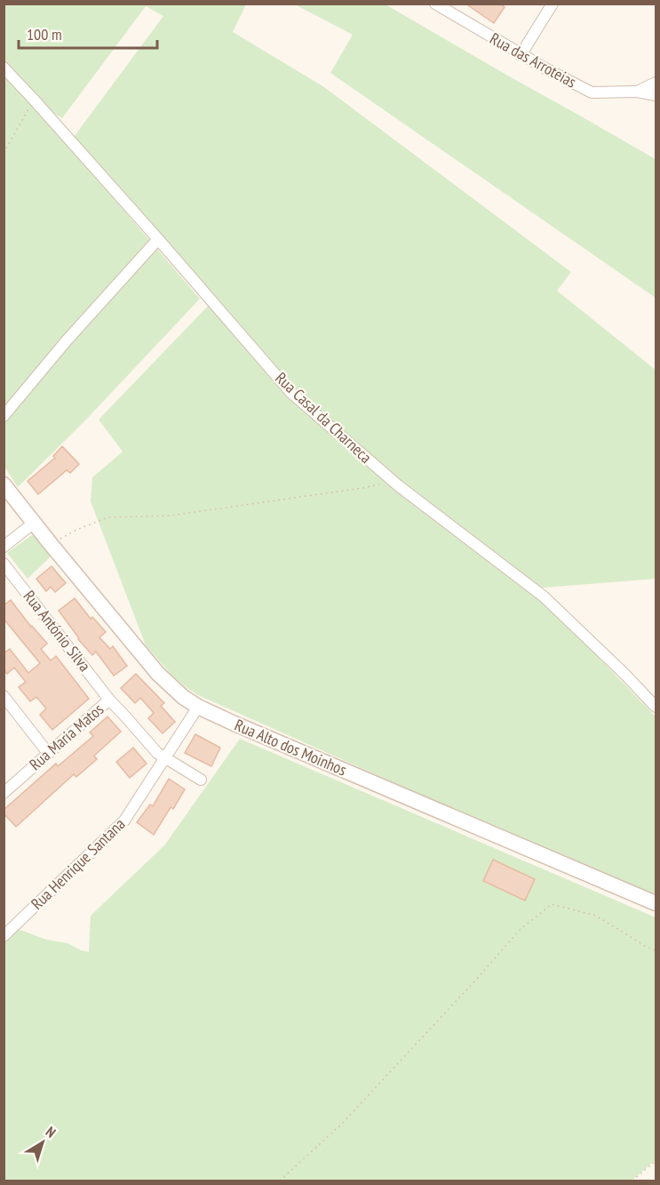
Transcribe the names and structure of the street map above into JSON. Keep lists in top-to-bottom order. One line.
{"streets":{"street":["Rua das Arroteias","Rua Casal da Charneca","Rua António Silva","Rua Maria Matos","Rua Alto dos Moinhos","Rua Henrique Santana"]},"crossings":[["Rua António Silva","Rua Maria Matos"],["Rua Maria Matos","Rua Henrique Santana"],["Rua Alto dos Moinhos","Rua Henrique Santana"]],"scale_bar":"100 m","north":"top right"}
